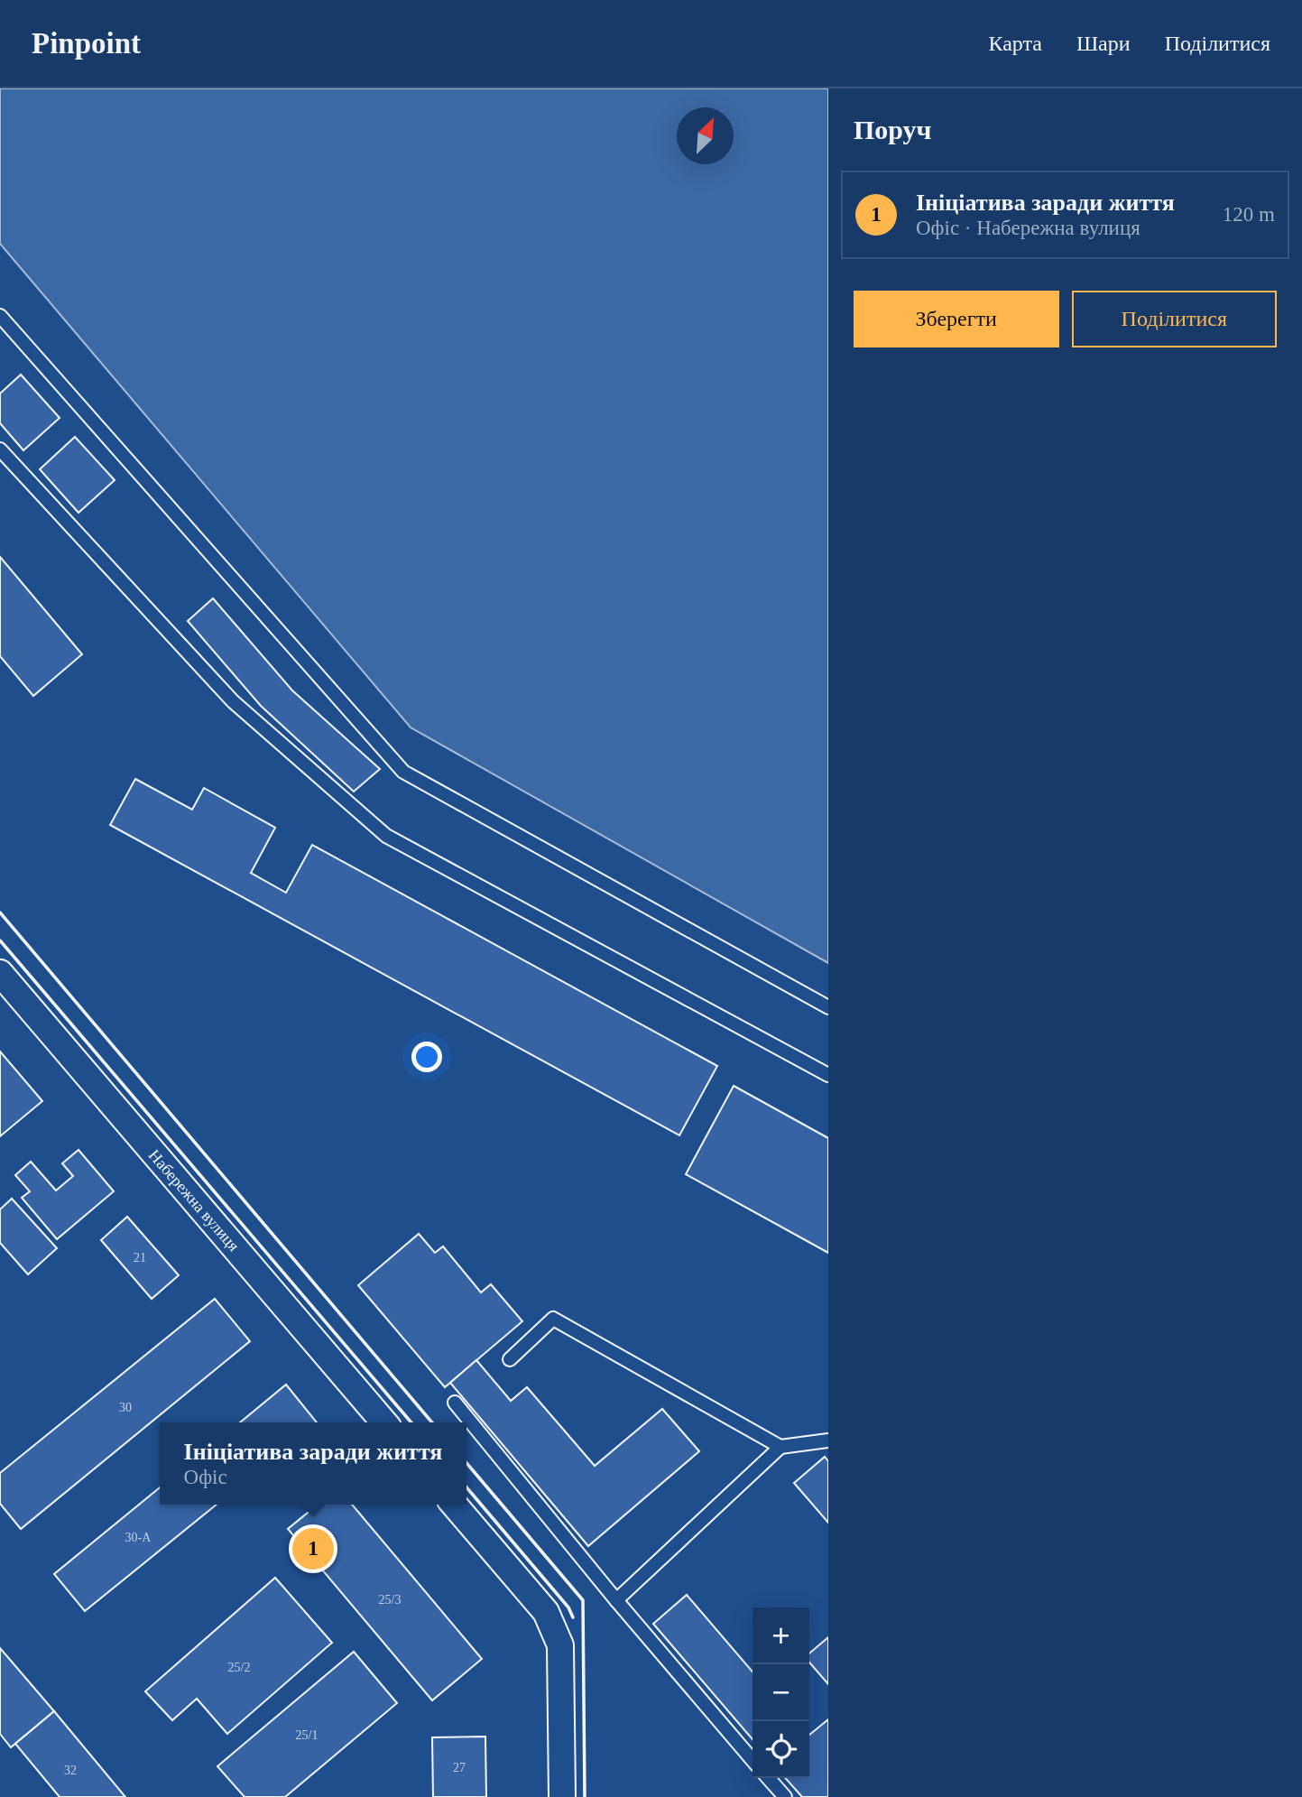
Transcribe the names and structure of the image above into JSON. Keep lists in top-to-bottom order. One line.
{"streets":{"street":["Набережна вулиця"]},"house_numbers":["21","30","30-А","25/3","25/2","25/1","27","32"],"north":"top right","page":{"header":"Pinpoint","nav":["Карта","Шари","Поділитися"],"heading":"Поруч","list":[{"mark":"1","name":"Ініціатива заради життя","note":"Офіс · Набережна вулиця","value":"120 m"}],"buttons":["Зберегти","Поділитися"],"popup":["Ініціатива заради життя","Офіс"],"pins":"1","map_buttons":["+","−"]}}
